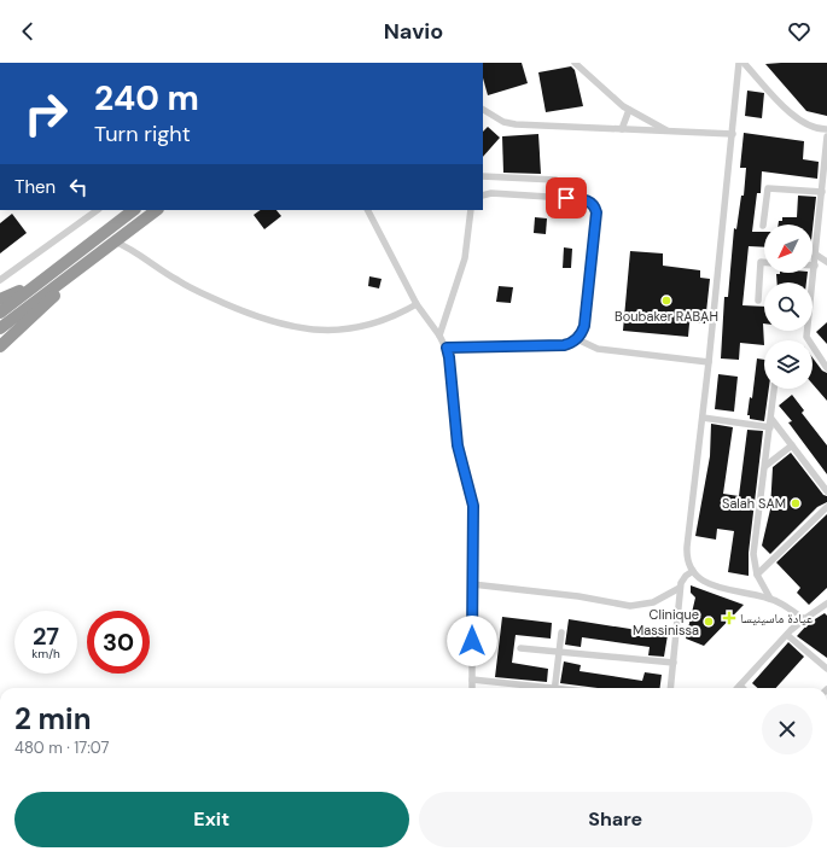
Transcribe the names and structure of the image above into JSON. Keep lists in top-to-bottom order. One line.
{"places":{"other":["Boubaker RABAH","Salah SAM","Clinique Massinissa"],"health":["عيادة ماسينيسا"]},"north":"bottom left","page":{"header":"Navio","turn":["240 m","Turn right"],"then":"Then","speed":"27 km/h","limit":"30","heading":["2 min","480 m · 17:07"],"buttons":["Exit","Share"]}}
